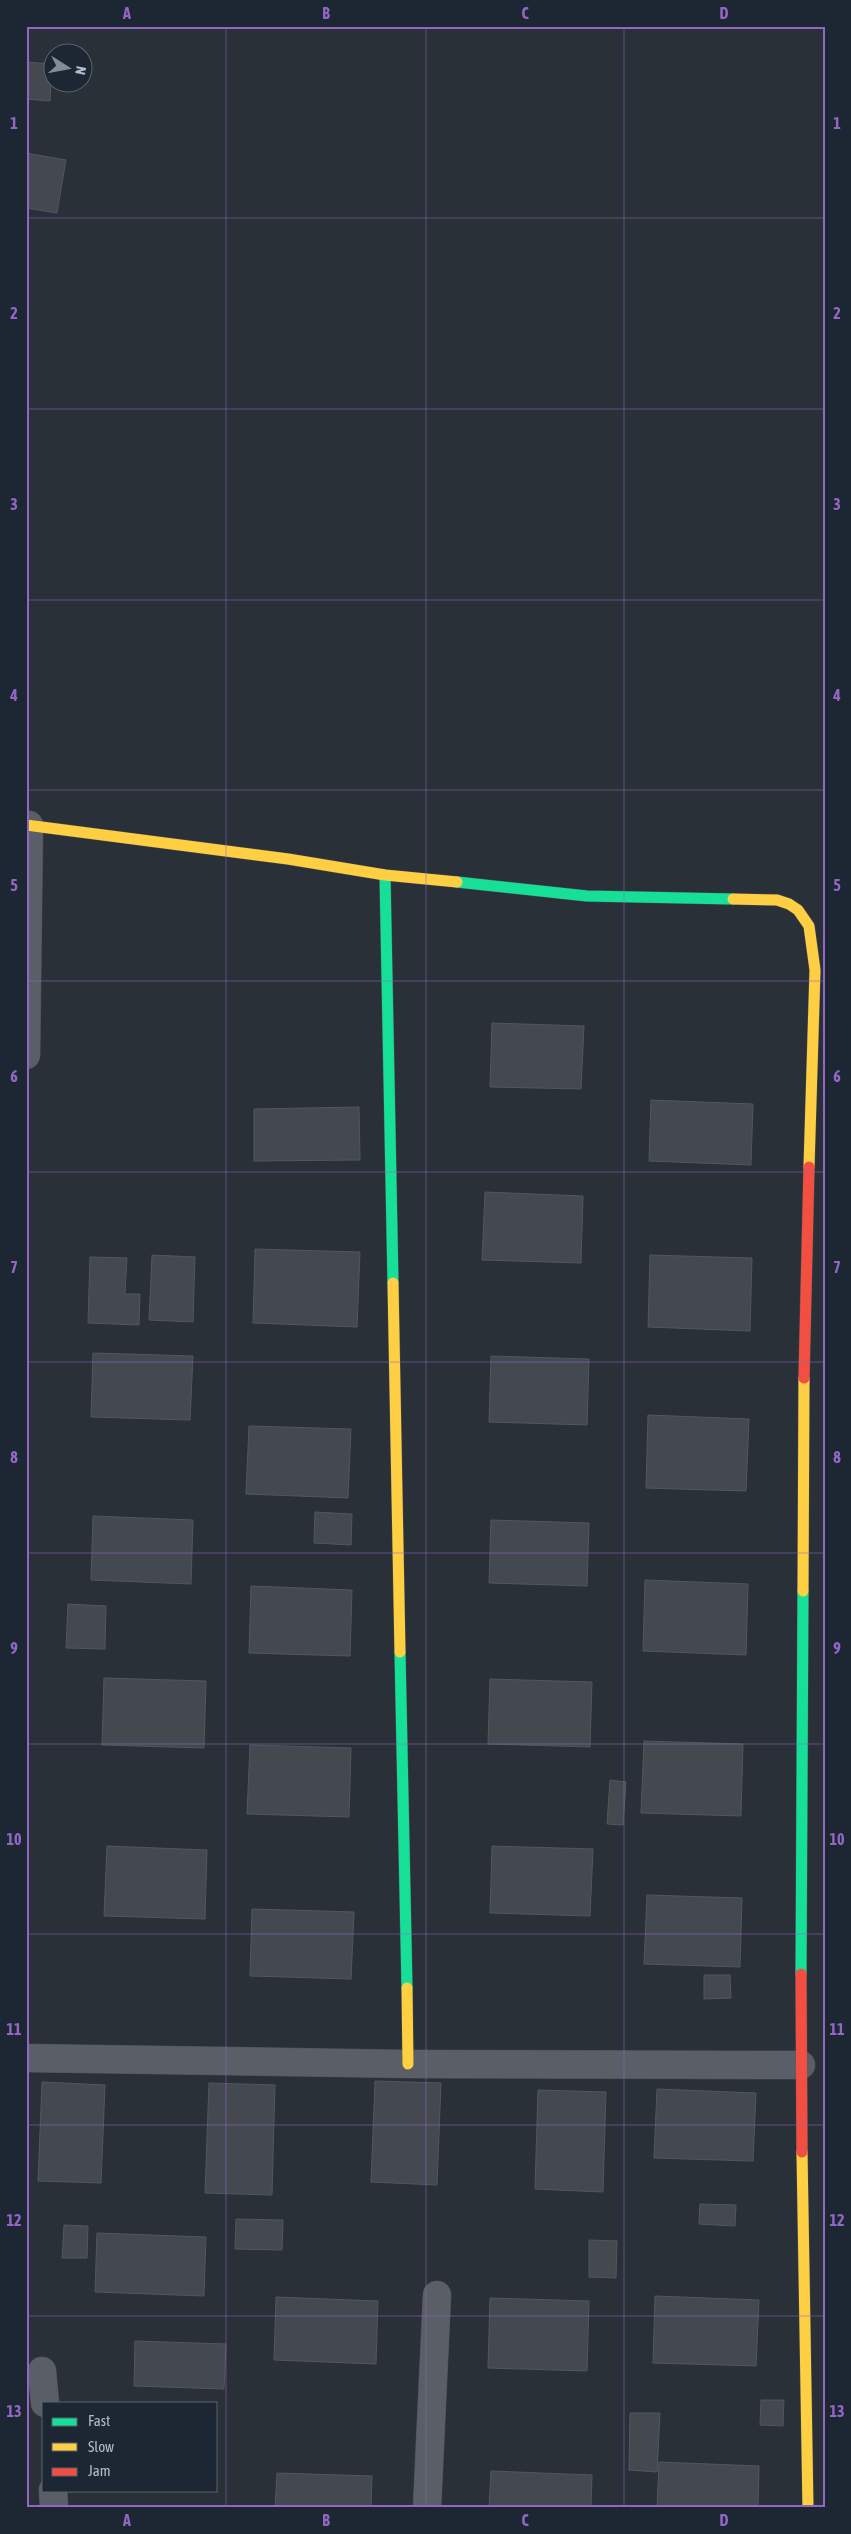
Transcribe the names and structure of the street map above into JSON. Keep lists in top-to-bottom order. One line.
{"legend":["Fast","Slow","Jam"],"north":"right","grid":{"columns":["A","B","C","D"],"rows":["1","2","3","4","5","6","7","8","9","10","11","12","13"]}}
